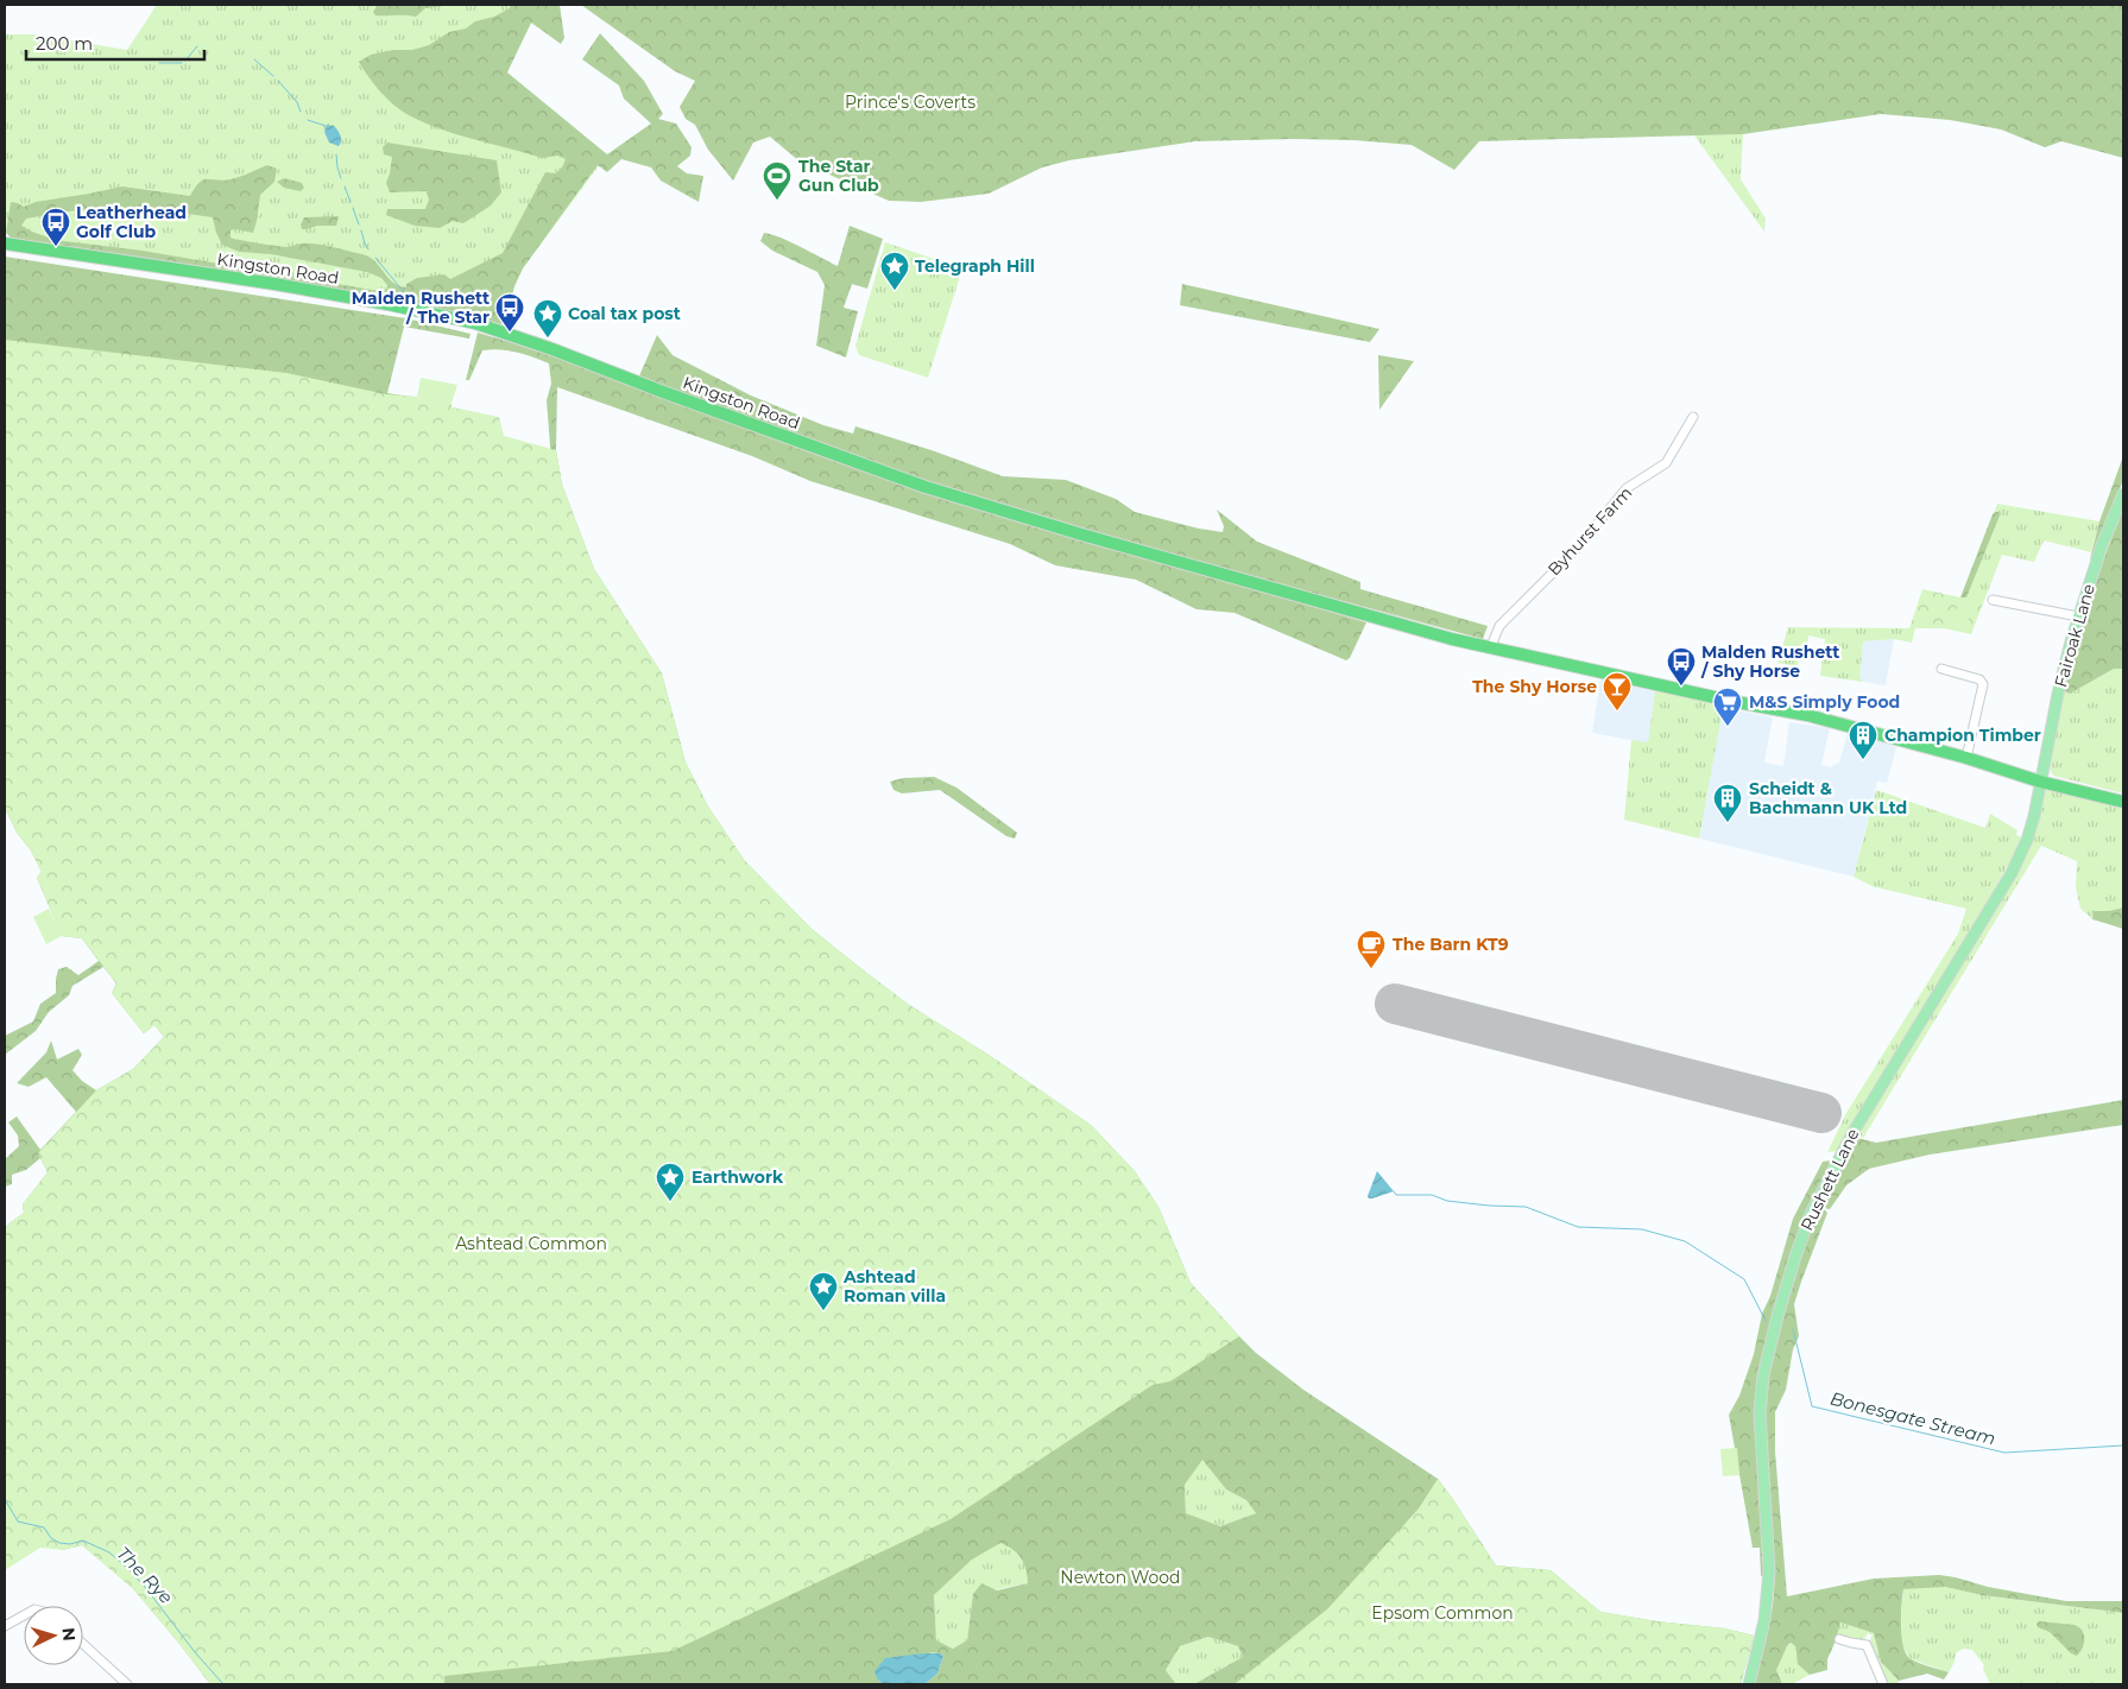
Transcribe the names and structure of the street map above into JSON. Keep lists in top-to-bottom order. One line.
{"streets":{"highway":["Kingston Road"],"main road":["Fairoak Lane","Rushett Lane"],"street":["Byhurst Farm"]},"crossings":[["Kingston Road","Byhurst Farm"],["Kingston Road","Fairoak Lane"],["Kingston Road","Rushett Lane"],["Fairoak Lane","Rushett Lane"]],"water":["Bonesgate Stream","The Rye"],"parks":["Prince's Coverts","Ashtead Common","Newton Wood","Epsom Common"],"places":{"sports":["The Star Gun Club"],"bus stop":["Leatherhead Golf Club","Malden Rushett / The Star","Malden Rushett / Shy Horse"],"place":["Telegraph Hill","Coal tax post","Earthwork","Ashtead Roman villa"],"bar":["The Shy Horse"],"supermarket":["M&S Simply Food"],"building":["Champion Timber","Scheidt & Bachmann UK Ltd"],"cafe":["The Barn KT9"]},"scale_bar":"200 m","north":"right"}
